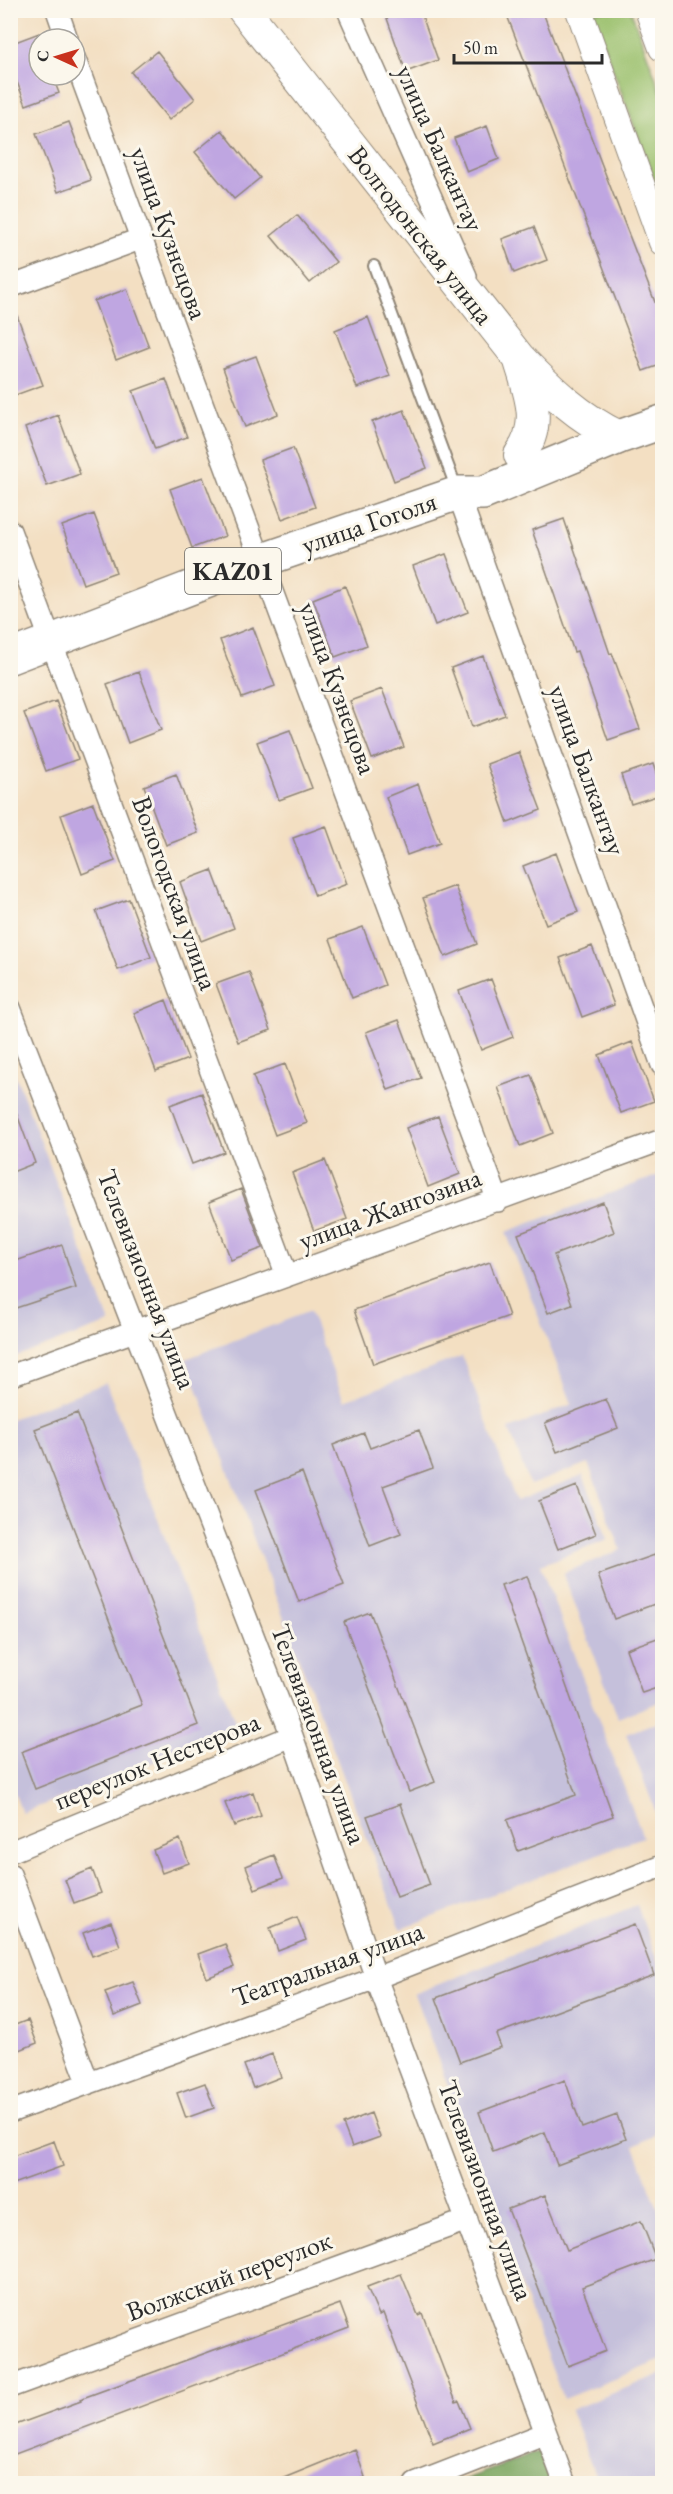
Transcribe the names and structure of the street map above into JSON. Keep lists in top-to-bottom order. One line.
{"streets":{"highway":["улица Гоголя","KАZ01"],"main road":["Волгодонская улица"],"street":["улица Балкантау","улица Кузнецова","Вологодская улица","улица Жангозина","Телевизионная улица","переулок Нестерова","Театральная улица","Волжский переулок"]},"crossings":[["улица Балкантау","Волгодонская улица"],["улица Балкантау","улица Гоголя"],["улица Кузнецова","улица Гоголя"],["улица Кузнецова","улица Жангозина"],["Волгодонская улица","улица Гоголя"],["улица Гоголя","Вологодская улица"],["Вологодская улица","улица Жангозина"],["улица Жангозина","Телевизионная улица"],["Телевизионная улица","переулок Нестерова"],["Телевизионная улица","Театральная улица"],["Телевизионная улица","Волжский переулок"]],"scale_bar":"50 m","north":"left"}
